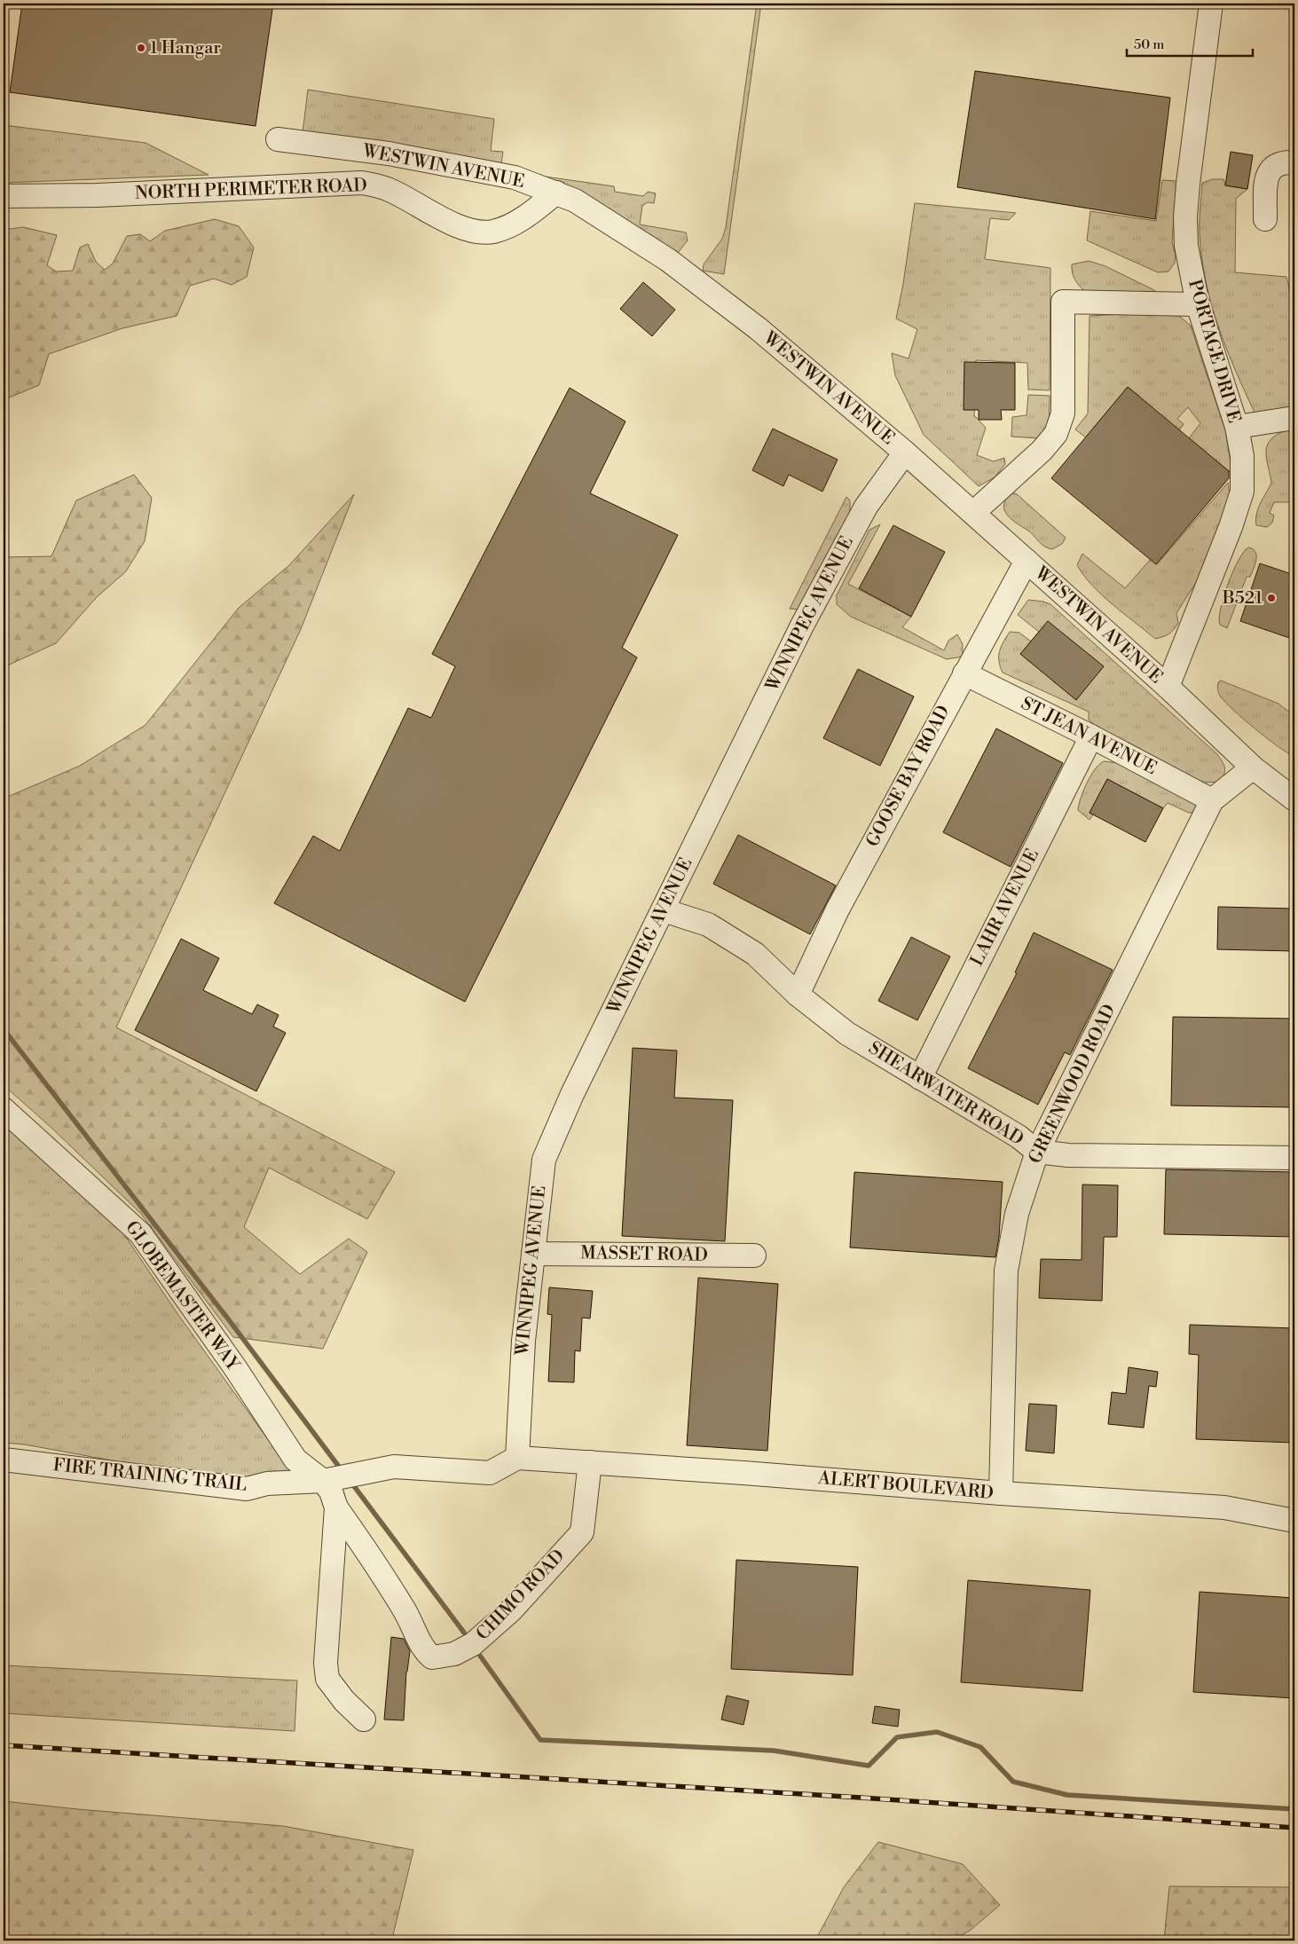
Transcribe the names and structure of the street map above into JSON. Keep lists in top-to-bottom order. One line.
{"streets":{"street":["WESTWIN AVENUE","NORTH PERIMETER ROAD","PORTAGE DRIVE","WINNIPEG AVENUE","ST JEAN AVENUE","GOOSE BAY ROAD","LAHR AVENUE","GREENWOOD ROAD","SHEARWATER ROAD","MASSET ROAD","GLOBEMASTER WAY","FIRE TRAINING TRAIL","ALERT BOULEVARD","CHIMO ROAD"]},"crossings":[["WESTWIN AVENUE","NORTH PERIMETER ROAD"],["WESTWIN AVENUE","PORTAGE DRIVE"],["WESTWIN AVENUE","WINNIPEG AVENUE"],["WESTWIN AVENUE","GOOSE BAY ROAD"],["WESTWIN AVENUE","GREENWOOD ROAD"],["WINNIPEG AVENUE","SHEARWATER ROAD"],["WINNIPEG AVENUE","MASSET ROAD"],["WINNIPEG AVENUE","FIRE TRAINING TRAIL"],["WINNIPEG AVENUE","ALERT BOULEVARD"],["ST JEAN AVENUE","GOOSE BAY ROAD"],["ST JEAN AVENUE","LAHR AVENUE"],["ST JEAN AVENUE","GREENWOOD ROAD"],["GOOSE BAY ROAD","SHEARWATER ROAD"],["LAHR AVENUE","SHEARWATER ROAD"],["GREENWOOD ROAD","SHEARWATER ROAD"],["GREENWOOD ROAD","ALERT BOULEVARD"],["GLOBEMASTER WAY","FIRE TRAINING TRAIL"],["FIRE TRAINING TRAIL","ALERT BOULEVARD"],["ALERT BOULEVARD","CHIMO ROAD"]],"places":["1 Hangar","B521"],"scale_bar":"50 m"}
